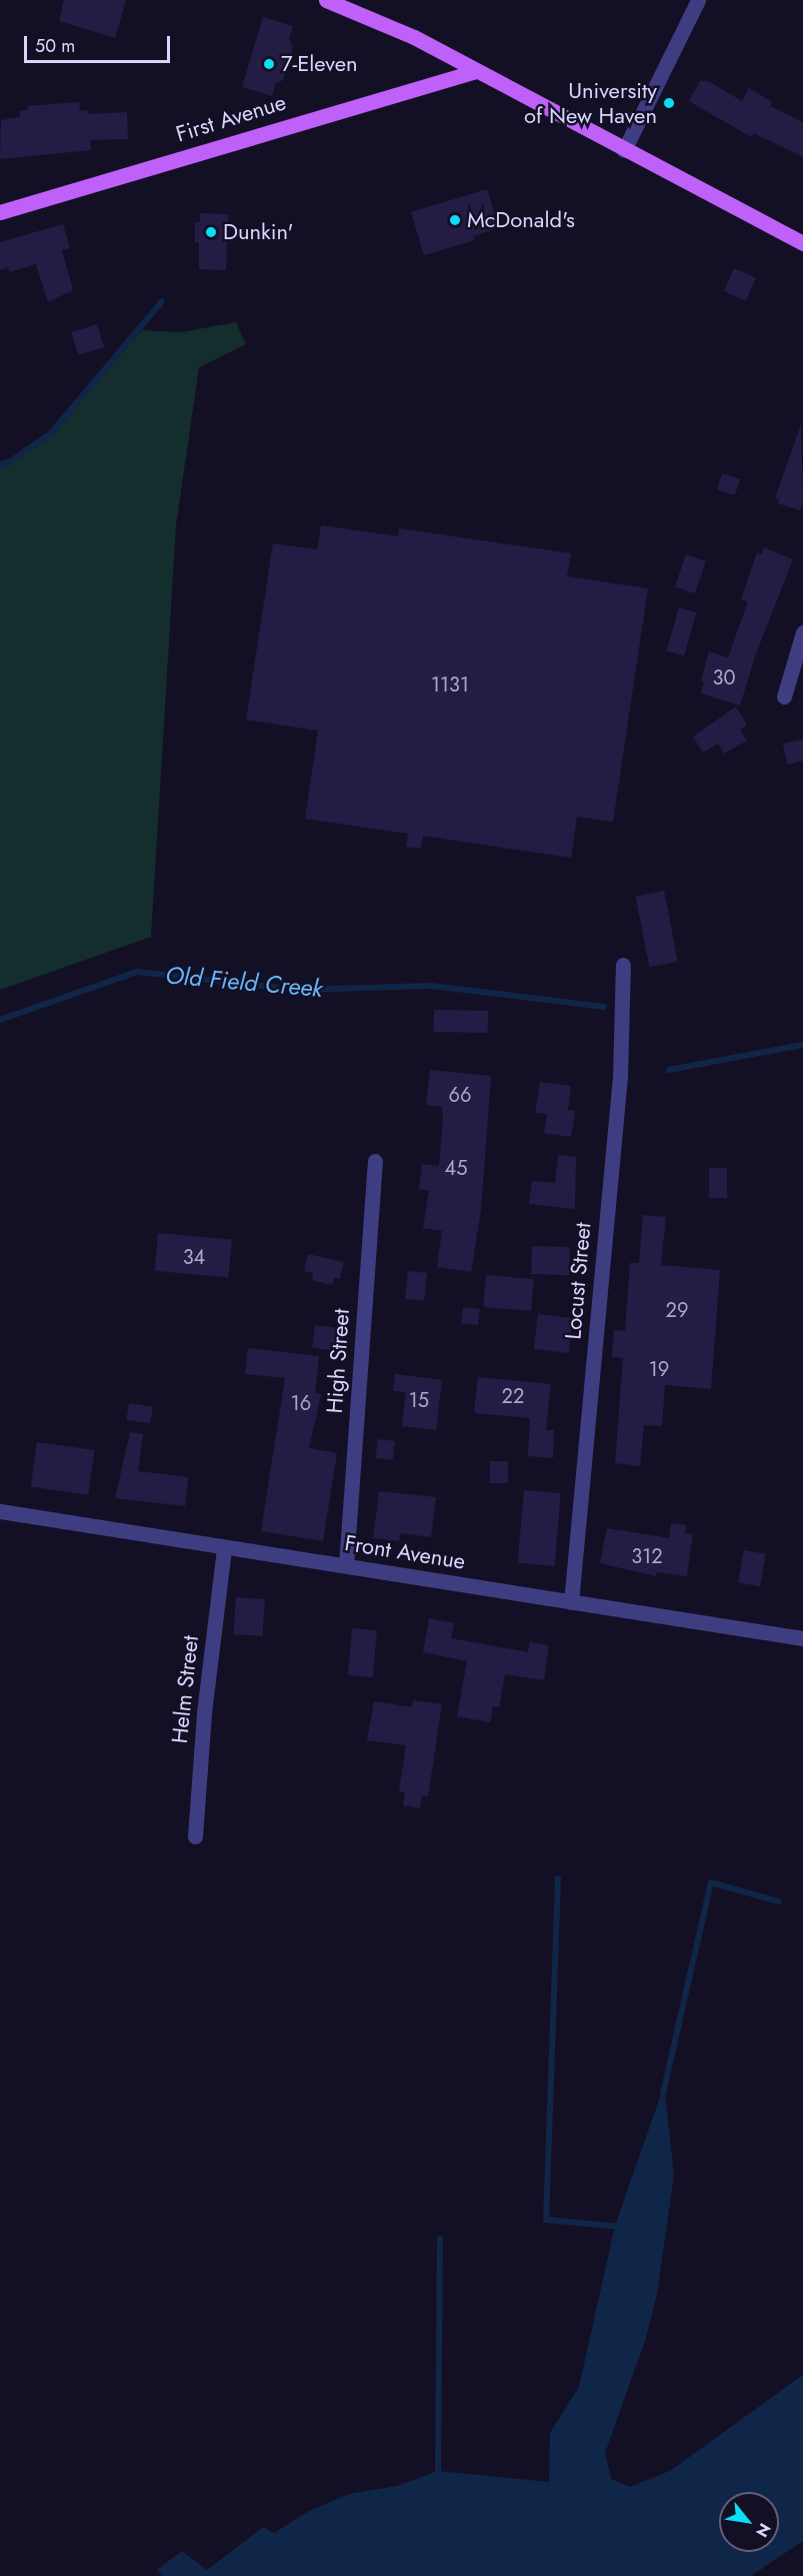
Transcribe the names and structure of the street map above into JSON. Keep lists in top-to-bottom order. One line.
{"streets":{"main road":["First Avenue"],"street":["Locust Street","High Street","Front Avenue","Helm Street"]},"crossings":[["Locust Street","Front Avenue"],["High Street","Front Avenue"],["Front Avenue","Helm Street"]],"water":["Old Field Creek"],"places":["7-Eleven","University of New Haven","McDonald's","Dunkin'"],"house_numbers":["30","1131","66","45","34","29","19","22","15","16","312"],"scale_bar":"50 m","north":"bottom right"}
